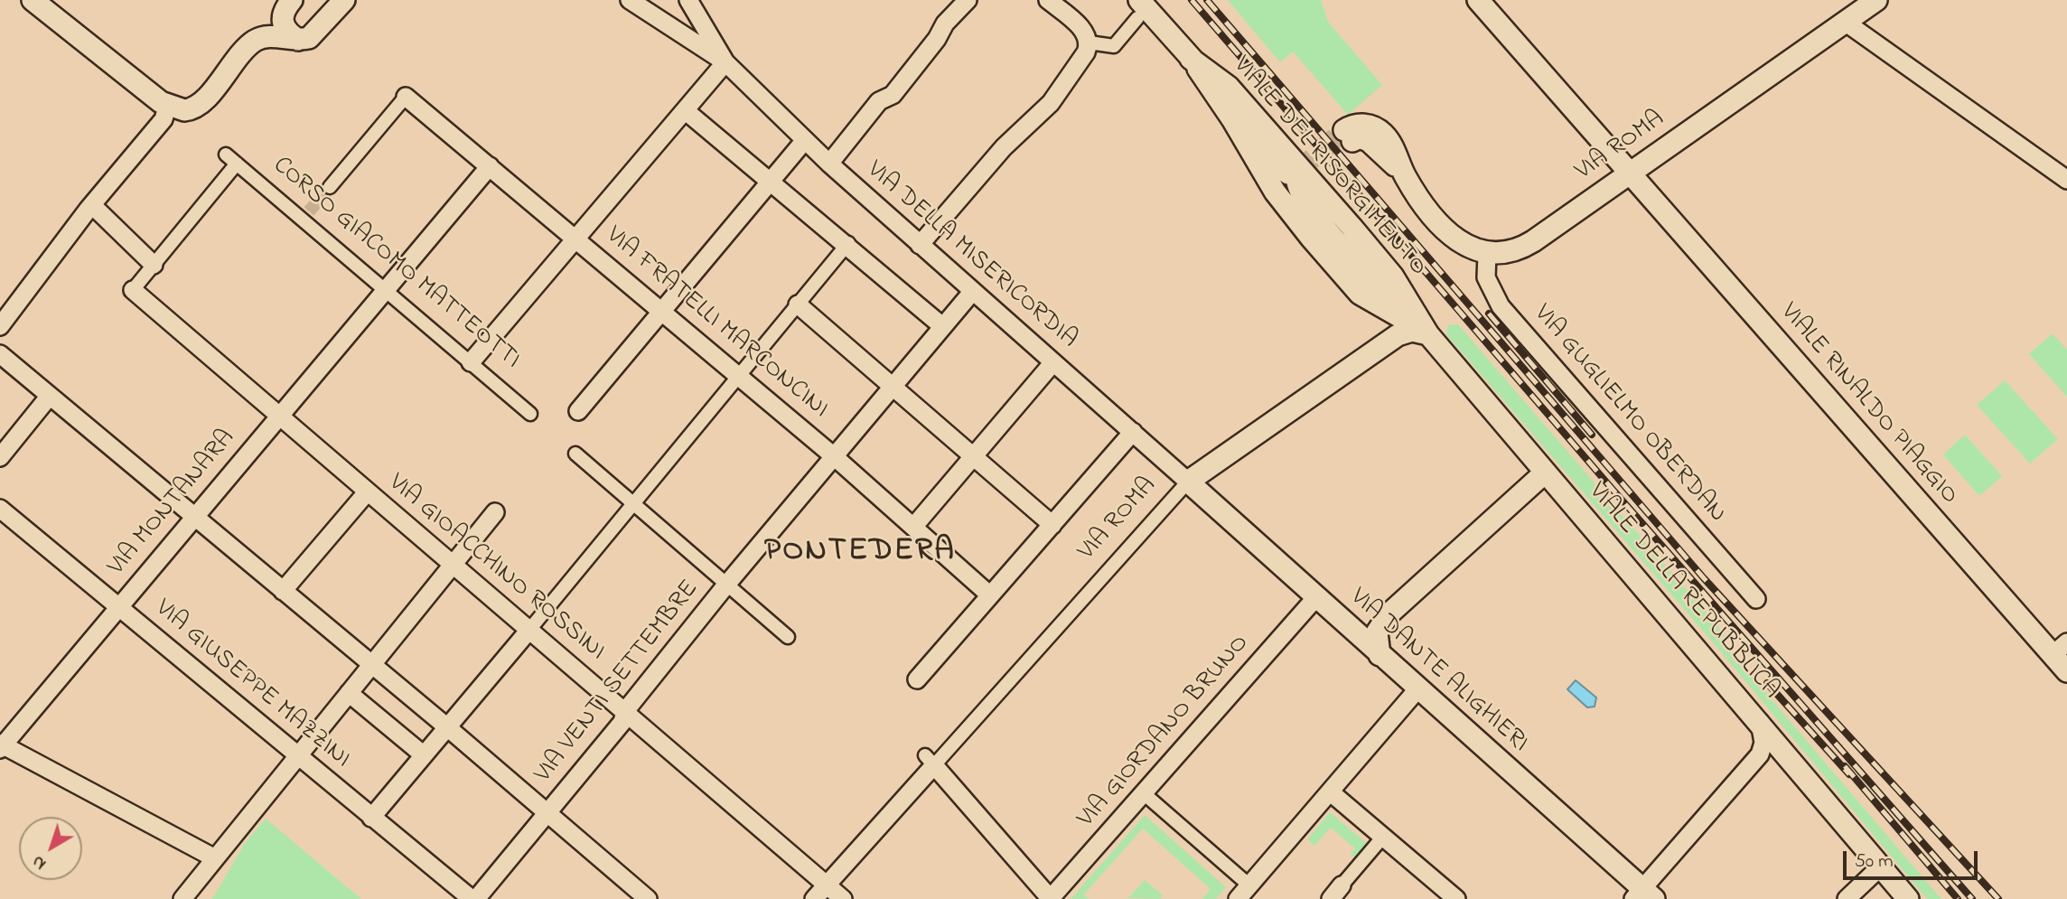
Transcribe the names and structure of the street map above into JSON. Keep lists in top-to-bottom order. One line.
{"streets":{"street":["VIA ROMA","VIALE DEL RISORGIMENTO","VIA DELLA MISERICORDIA","CORSO GIACOMO MATTEOTTI","VIA FRATELLI MARCONCINI","VIALE RINALDO PIAGGIO","VIA GUGLIELMO OBERDAN","VIA MONTANARA","VIA GIOACCHINO ROSSINI","VIALE DELLA REPUBBLICA","VIA DANTE ALIGHIERI","VIA VENTI SETTEMBRE","VIA GIUSEPPE MAZZINI","VIA GIORDANO BRUNO"]},"crossings":[["VIA ROMA","VIALE DEL RISORGIMENTO"],["VIA ROMA","VIA DELLA MISERICORDIA"],["VIA ROMA","VIALE RINALDO PIAGGIO"],["VIA ROMA","VIA GUGLIELMO OBERDAN"],["VIA ROMA","VIALE DELLA REPUBBLICA"],["VIA ROMA","VIA DANTE ALIGHIERI"],["VIALE DEL RISORGIMENTO","VIALE DELLA REPUBBLICA"],["VIA DELLA MISERICORDIA","VIA DANTE ALIGHIERI"],["VIA DELLA MISERICORDIA","VIA VENTI SETTEMBRE"],["CORSO GIACOMO MATTEOTTI","VIA MONTANARA"],["VIA FRATELLI MARCONCINI","VIA MONTANARA"],["VIA FRATELLI MARCONCINI","VIA VENTI SETTEMBRE"],["VIA MONTANARA","VIA GIOACCHINO ROSSINI"],["VIA MONTANARA","VIA GIUSEPPE MAZZINI"],["VIA GIOACCHINO ROSSINI","VIA VENTI SETTEMBRE"],["VIA DANTE ALIGHIERI","VIA GIORDANO BRUNO"],["VIA VENTI SETTEMBRE","VIA GIUSEPPE MAZZINI"]],"districts":["PONTEDERA"],"scale_bar":"50 m","north":"bottom left"}
